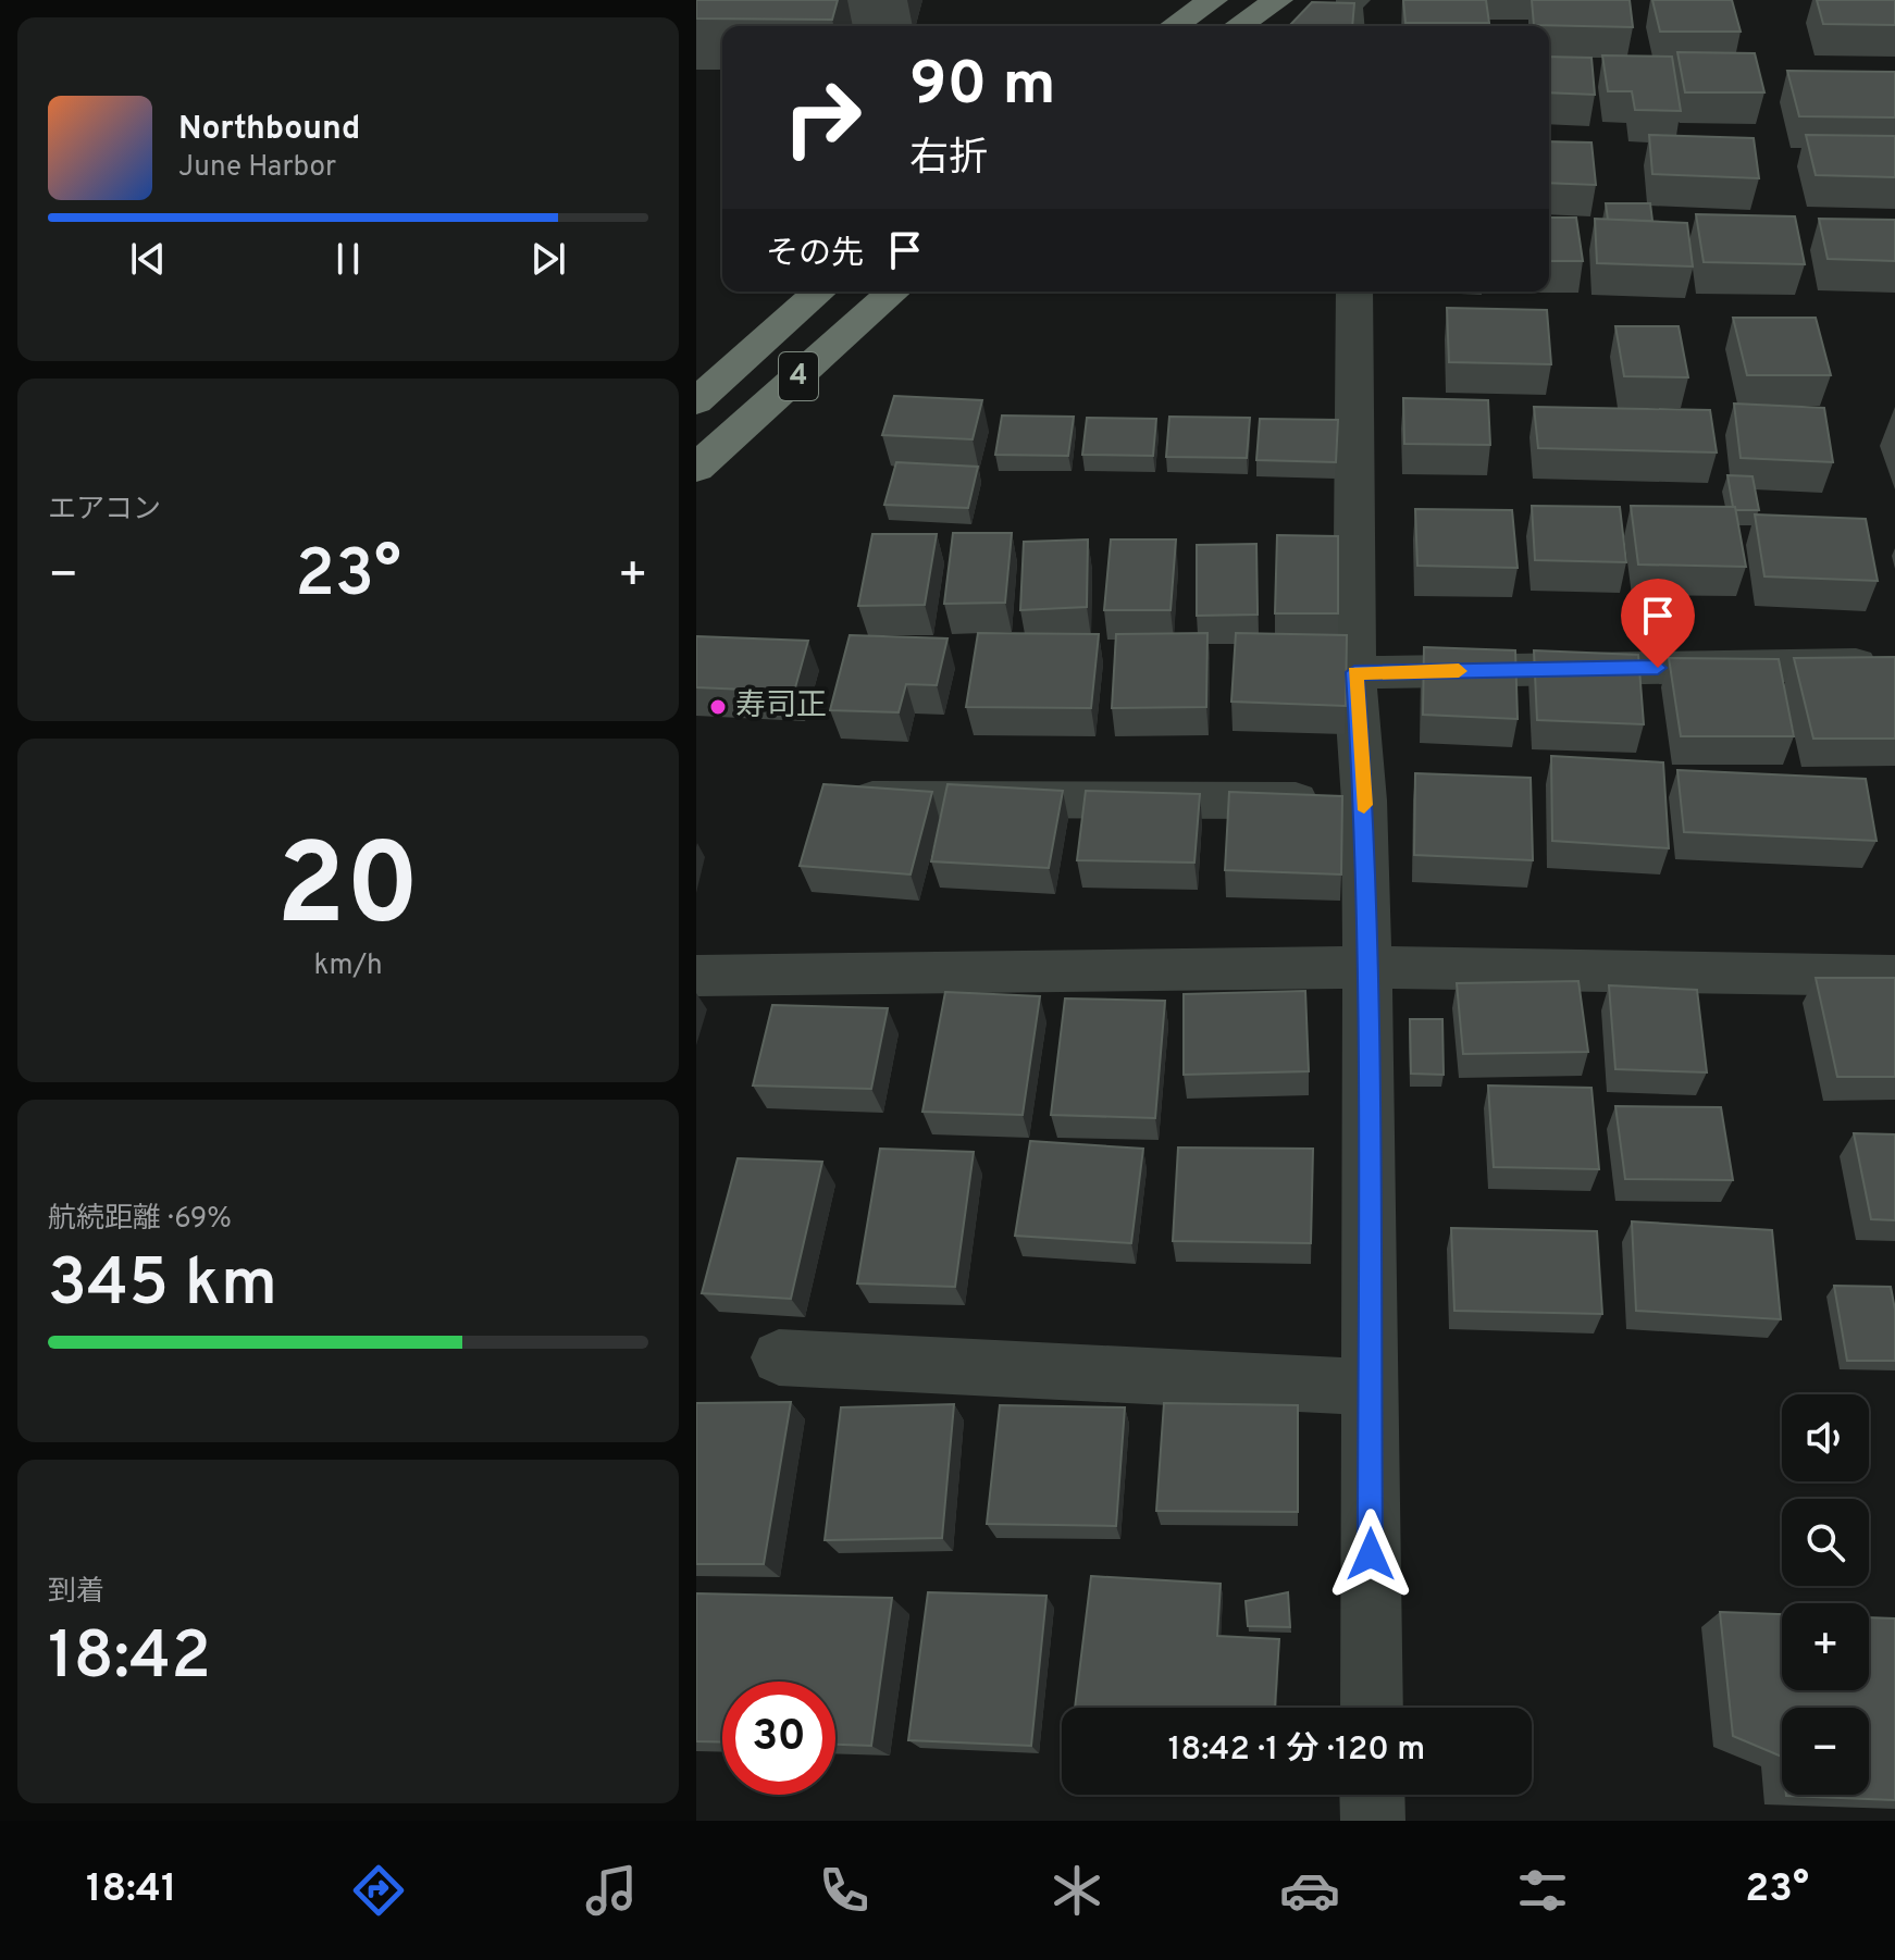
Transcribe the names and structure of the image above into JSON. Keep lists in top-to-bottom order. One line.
{"streets":{"highway":["4"]},"places":["寿司正"],"page":{"turn":["90 m","右折"],"song":["Northbound","June Harbor"],"then":"その先","tile":["エアコン",["20","km/h"],["航続距離 · 69%","345 km"],["到着","18:42"]],"heat":["−","23°","+"],"map_buttons":["+","−"],"limit":"30","trip":"18:42 · 1 分 · 120 m","tabs":["18:41","23°"]}}
